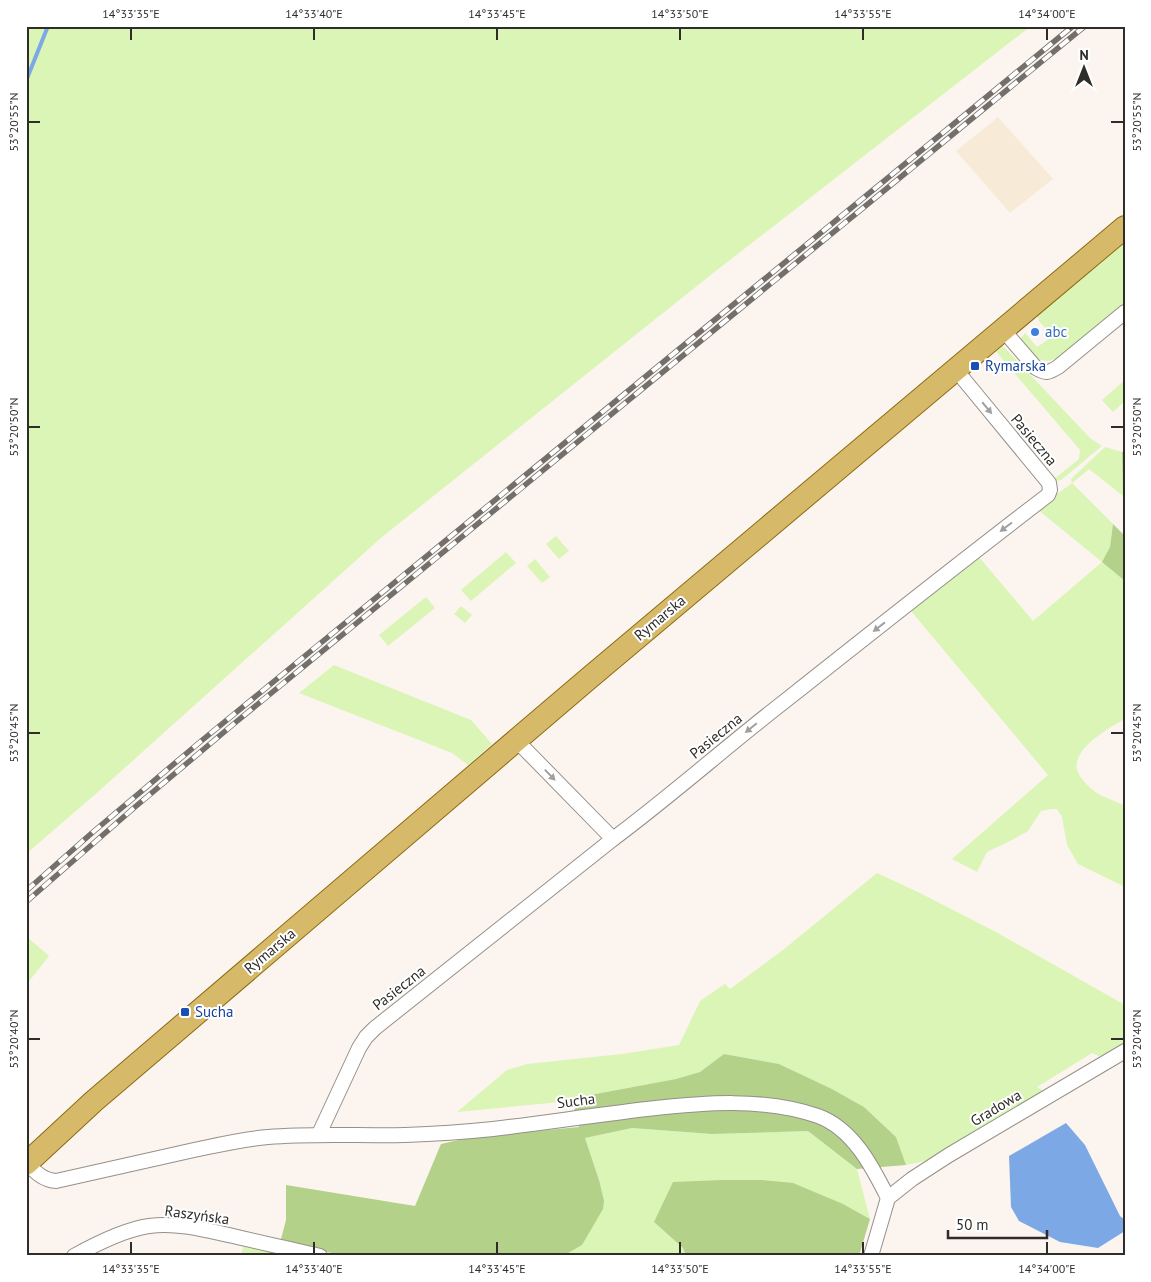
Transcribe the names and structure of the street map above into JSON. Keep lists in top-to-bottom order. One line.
{"streets":{"main road":["Rymarska"],"street":["Pasieczna","Sucha","Gradowa","Raszyńska"]},"crossings":[["Pasieczna","Rymarska"],["Pasieczna","Sucha"],["Rymarska","Sucha"],["Sucha","Gradowa"]],"one_way":["Pasieczna"],"places":{"other":["abc"],"transit":["Rymarska","Sucha"]},"scale_bar":"50 m","north":"top","coordinates":["14°33'35\"E","14°33'40\"E","14°33'45\"E","14°33'50\"E","14°33'55\"E","14°34'00\"E","53°20'55\"N","53°20'50\"N","53°20'45\"N","53°20'40\"N"]}
